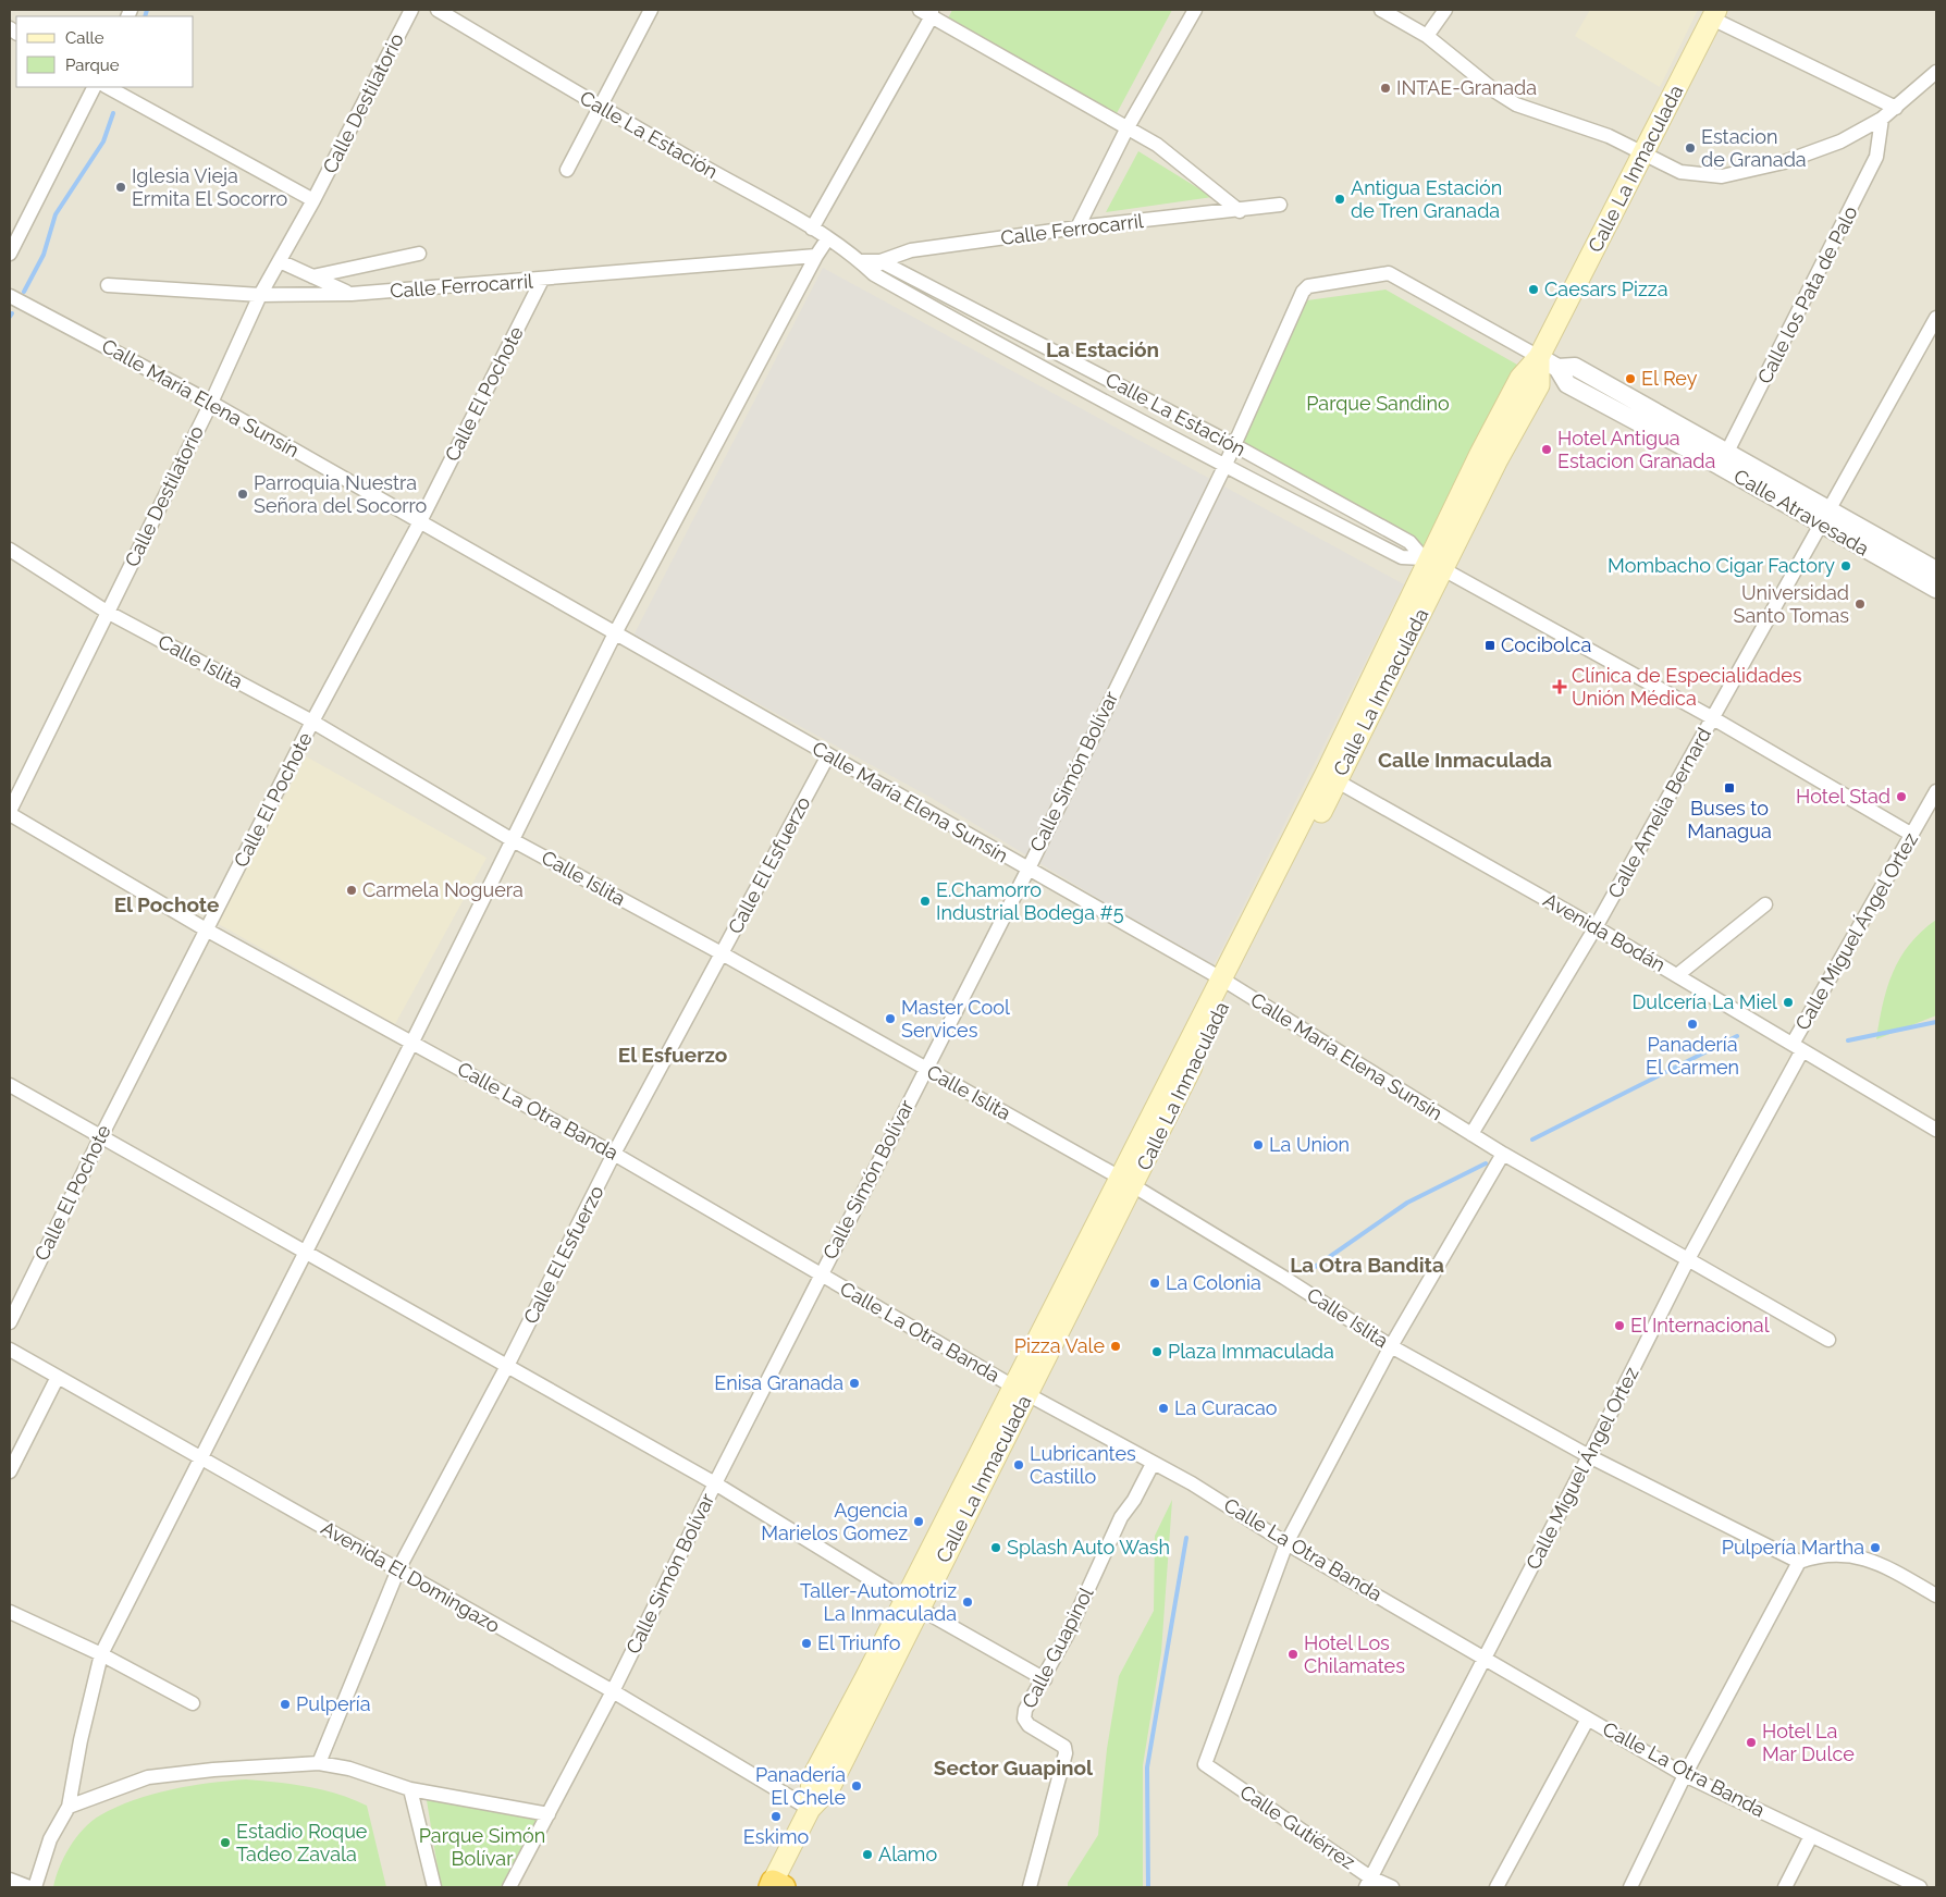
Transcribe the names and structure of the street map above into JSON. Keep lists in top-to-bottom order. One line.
{"streets":{"main road":["Calle La Inmaculada"],"street":["Calle Destilatorio","Calle La Estación","Calle Ferrocarril","Calle los Pata de Palo","Calle El Pochote","Calle María Elena Sunsín","Calle Atravesada","Calle Islita","Calle Simón Bolívar","Calle Amelia Bernard","Calle El Esfuerzo","Calle Miguel Ángel Ortez","Avenida Bodán","Calle La Otra Banda","Avenida El Domingazo","Calle Guapinol","Calle Gutiérrez"]},"crossings":[["Calle Destilatorio","Calle Ferrocarril"],["Calle Destilatorio","Calle María Elena Sunsín"],["Calle Destilatorio","Calle Islita"],["Calle Destilatorio","Calle La Otra Banda"],["Calle La Estación","Calle La Inmaculada"],["Calle La Estación","Calle Ferrocarril"],["Calle La Estación","Calle Simón Bolívar"],["Calle La Estación","Calle Amelia Bernard"],["Calle La Estación","Calle Miguel Ángel Ortez"],["Calle La Inmaculada","Calle María Elena Sunsín"],["Calle La Inmaculada","Calle Atravesada"],["Calle La Inmaculada","Calle Islita"],["Calle La Inmaculada","Avenida Bodán"],["Calle La Inmaculada","Calle La Otra Banda"],["Calle La Inmaculada","Avenida El Domingazo"],["Calle Ferrocarril","Calle El Pochote"],["Calle los Pata de Palo","Calle Atravesada"],["Calle El Pochote","Calle María Elena Sunsín"],["Calle El Pochote","Calle Islita"],["Calle El Pochote","Calle La Otra Banda"],["Calle María Elena Sunsín","Calle Simón Bolívar"],["Calle María Elena Sunsín","Calle Amelia Bernard"],["Calle María Elena Sunsín","Calle El Esfuerzo"],["Calle María Elena Sunsín","Calle Miguel Ángel Ortez"],["Calle Atravesada","Calle Simón Bolívar"],["Calle Atravesada","Calle Amelia Bernard"],["Calle Islita","Calle Simón Bolívar"],["Calle Islita","Calle El Esfuerzo"],["Calle Islita","Calle Miguel Ángel Ortez"],["Calle Simón Bolívar","Calle La Otra Banda"],["Calle Simón Bolívar","Avenida El Domingazo"],["Calle Amelia Bernard","Avenida Bodán"],["Calle El Esfuerzo","Calle La Otra Banda"],["Calle El Esfuerzo","Avenida El Domingazo"],["Calle Miguel Ángel Ortez","Avenida Bodán"],["Calle Miguel Ángel Ortez","Calle La Otra Banda"],["Calle Miguel Ángel Ortez","Calle Gutiérrez"],["Calle La Otra Banda","Calle Guapinol"],["Calle La Otra Banda","Calle Gutiérrez"]],"districts":["La Estación","Calle Inmaculada","El Pochote","El Esfuerzo","La Otra Bandita","Sector Guapinol"],"parks":["Parque Sandino","Parque Simón Bolívar"],"places":{"other":["INTAE-Granada","Estacion de Granada","Iglesia Vieja Ermita El Socorro","Antigua Estación de Tren Granada","Caesars Pizza","El Rey","Hotel Antigua Estacion Granada","Parroquia Nuestra Señora del Socorro","Mombacho Cigar Factory","Universidad Santo Tomas","Hotel Stad","Carmela Noguera","E.Chamorro Industrial Bodega #5","Dulcería La Miel","Master Cool Services","Panadería El Carmen","La Union","La Colonia","El Internacional","Pizza Vale","Plaza Immaculada","Enisa Granada","La Curacao","Lubricantes Castillo","Agencia Marielos Gomez","Splash Auto Wash","Pulpería Martha","Taller-Automotriz La Inmaculada","El Triunfo","Hotel Los Chilamates","Pulpería","Hotel La Mar Dulce","Panadería El Chele","Eskimo","Estadio Roque Tadeo Zavala","Alamo"],"transit":["Cocibolca","Buses to Managua"],"health":["Clínica de Especialidades Unión Médica"]},"legend":["Calle","Parque"]}
